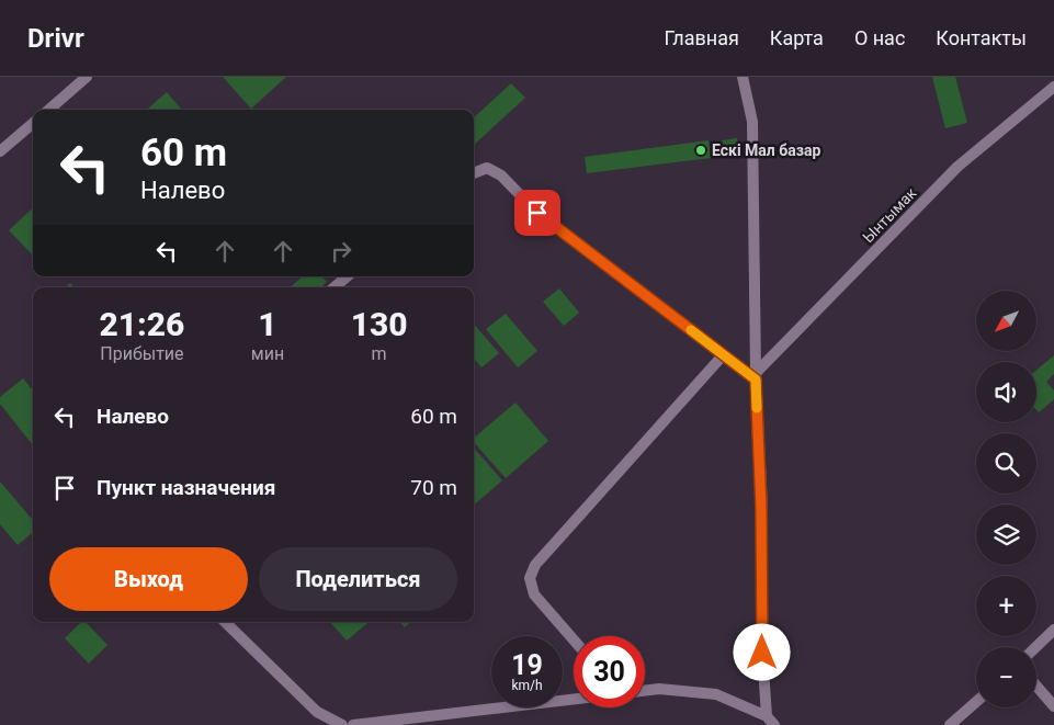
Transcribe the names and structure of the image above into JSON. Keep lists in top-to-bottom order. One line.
{"streets":{"street":["Ынтымак"]},"places":["Ескі Мал базар"],"north":"bottom left","page":{"header":"Drivr","nav":["Главная","Карта","О нас","Контакты"],"turn":["60 m","Налево"],"eta":["21:26","Прибытие","1","мин","130","m"],"map_buttons":["+","−"],"list":[{"name":"Налево","value":"60 m"},{"name":"Пункт назначения","value":"70 m"}],"buttons":["Выход","Поделиться"],"speed":"19 km/h","limit":"30"}}
